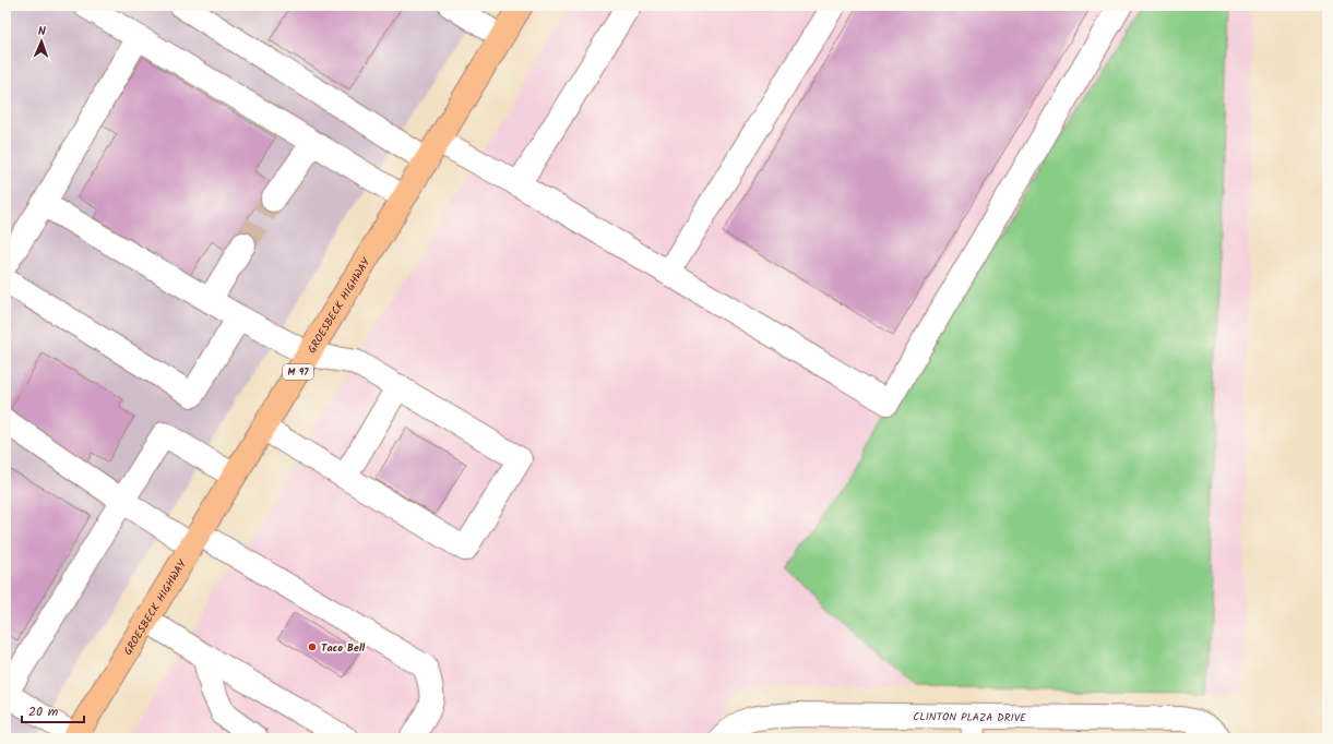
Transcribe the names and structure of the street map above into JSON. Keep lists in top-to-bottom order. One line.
{"streets":{"main road":["GROESBECK HIGHWAY","M 97"],"street":["CLINTON PLAZA DRIVE"]},"places":["Taco Bell"],"scale_bar":"20 m","north":"top"}
